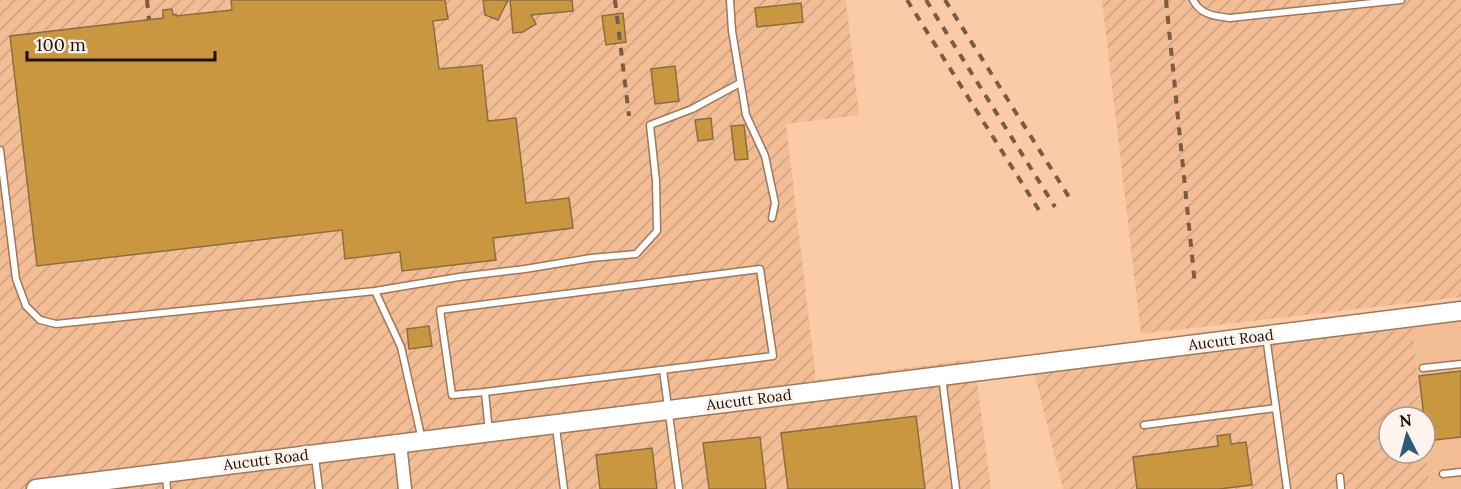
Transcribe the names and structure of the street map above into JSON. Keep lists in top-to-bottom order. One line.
{"streets":{"street":["Aucutt Road"]},"scale_bar":"100 m","north":"top"}
